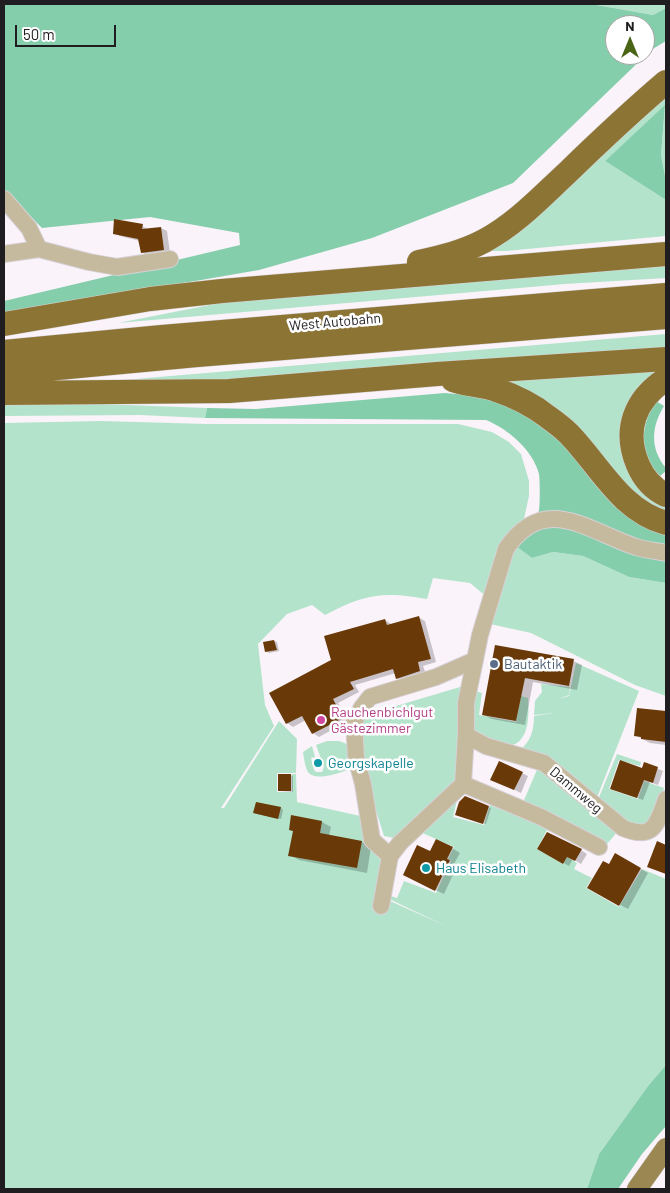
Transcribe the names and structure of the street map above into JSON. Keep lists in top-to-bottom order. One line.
{"streets":{"highway":["West Autobahn"],"street":["Dammweg"]},"places":["Bautaktik","Rauchenbichlgut Gästezimmer","Georgskapelle","Haus Elisabeth"],"scale_bar":"50 m","north":"top"}
